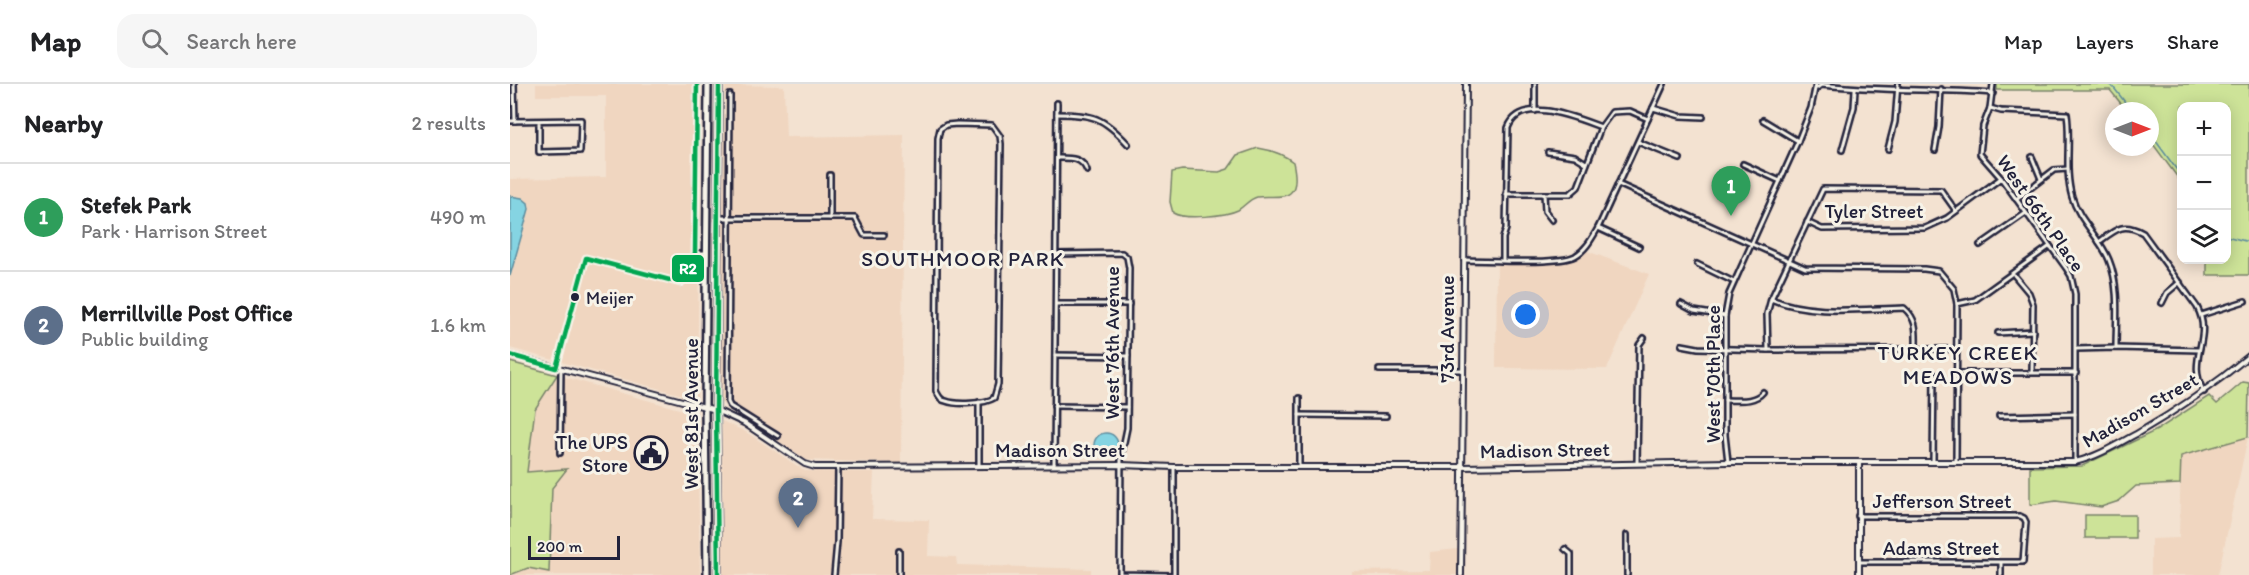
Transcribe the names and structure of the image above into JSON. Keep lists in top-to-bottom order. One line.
{"streets":{"main road":["West 81st Avenue"],"street":["Tyler Street","West 66th Place","73rd Avenue","West 76th Avenue","West 70th Place","Madison Street","Jefferson Street","Adams Street"]},"crossings":[["Tyler Street","West 66th Place"],["West 66th Place","Madison Street"],["73rd Avenue","Madison Street"],["West 76th Avenue","Madison Street"],["West 70th Place","Madison Street"],["Jefferson Street","Adams Street"]],"districts":["SOUTHMOOR PARK","TURKEY CREEK MEADOWS"],"places":{"other":["Meijer"],"public building":["The UPS Store"]},"lines":["transit line R2"],"scale_bar":"200 m","north":"right","page":{"header":"Map","search":"Search here","nav":["Map","Layers","Share"],"heading":["Nearby","2 results"],"map_buttons":["+","−"],"list":[{"mark":"1","name":"Stefek Park","note":"Park · Harrison Street","value":"490 m"},{"mark":"2","name":"Merrillville Post Office","note":"Public building","value":"1.6 km"}],"pins":["1","2"],"scale":"200 m"}}
